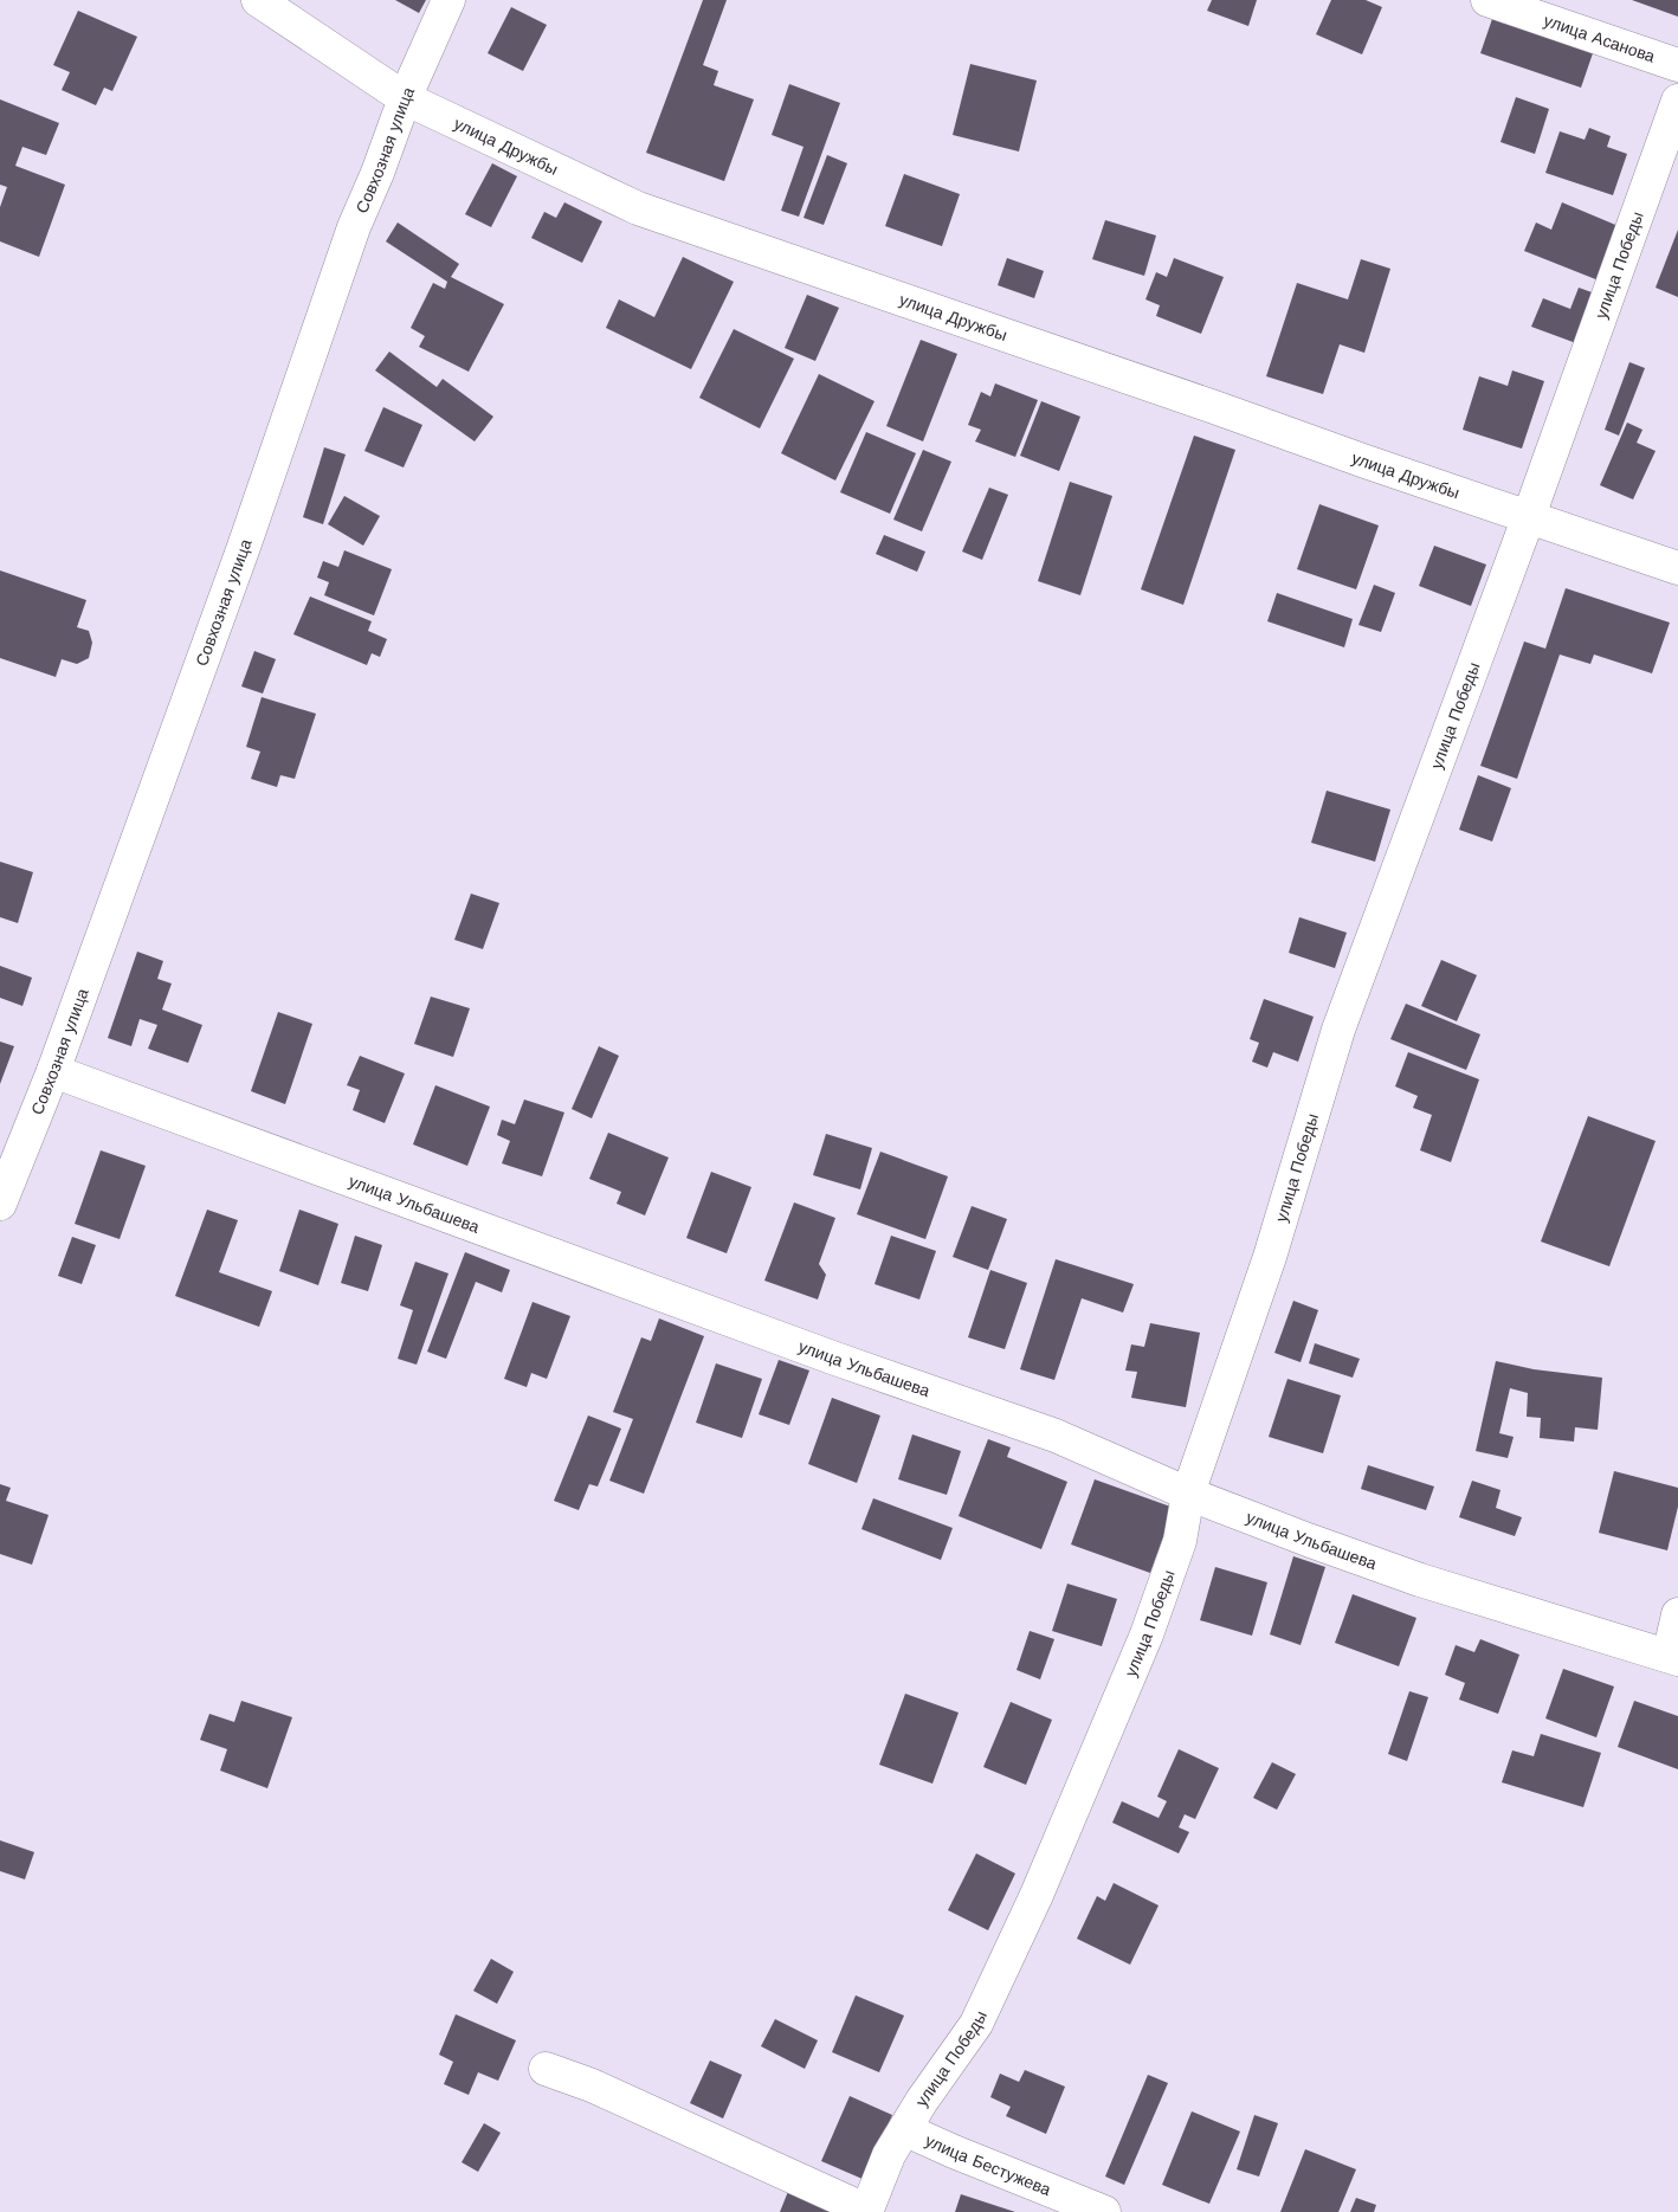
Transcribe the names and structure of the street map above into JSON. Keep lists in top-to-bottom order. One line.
{"streets":{"street":["улица Асанова","улица Дружбы","Совхозная улица","улица Победы","улица Ульбашева","улица Бестужева"]},"crossings":[["улица Дружбы","Совхозная улица"],["улица Дружбы","улица Победы"],["Совхозная улица","улица Ульбашева"],["улица Победы","улица Ульбашева"],["улица Победы","улица Бестужева"]]}
